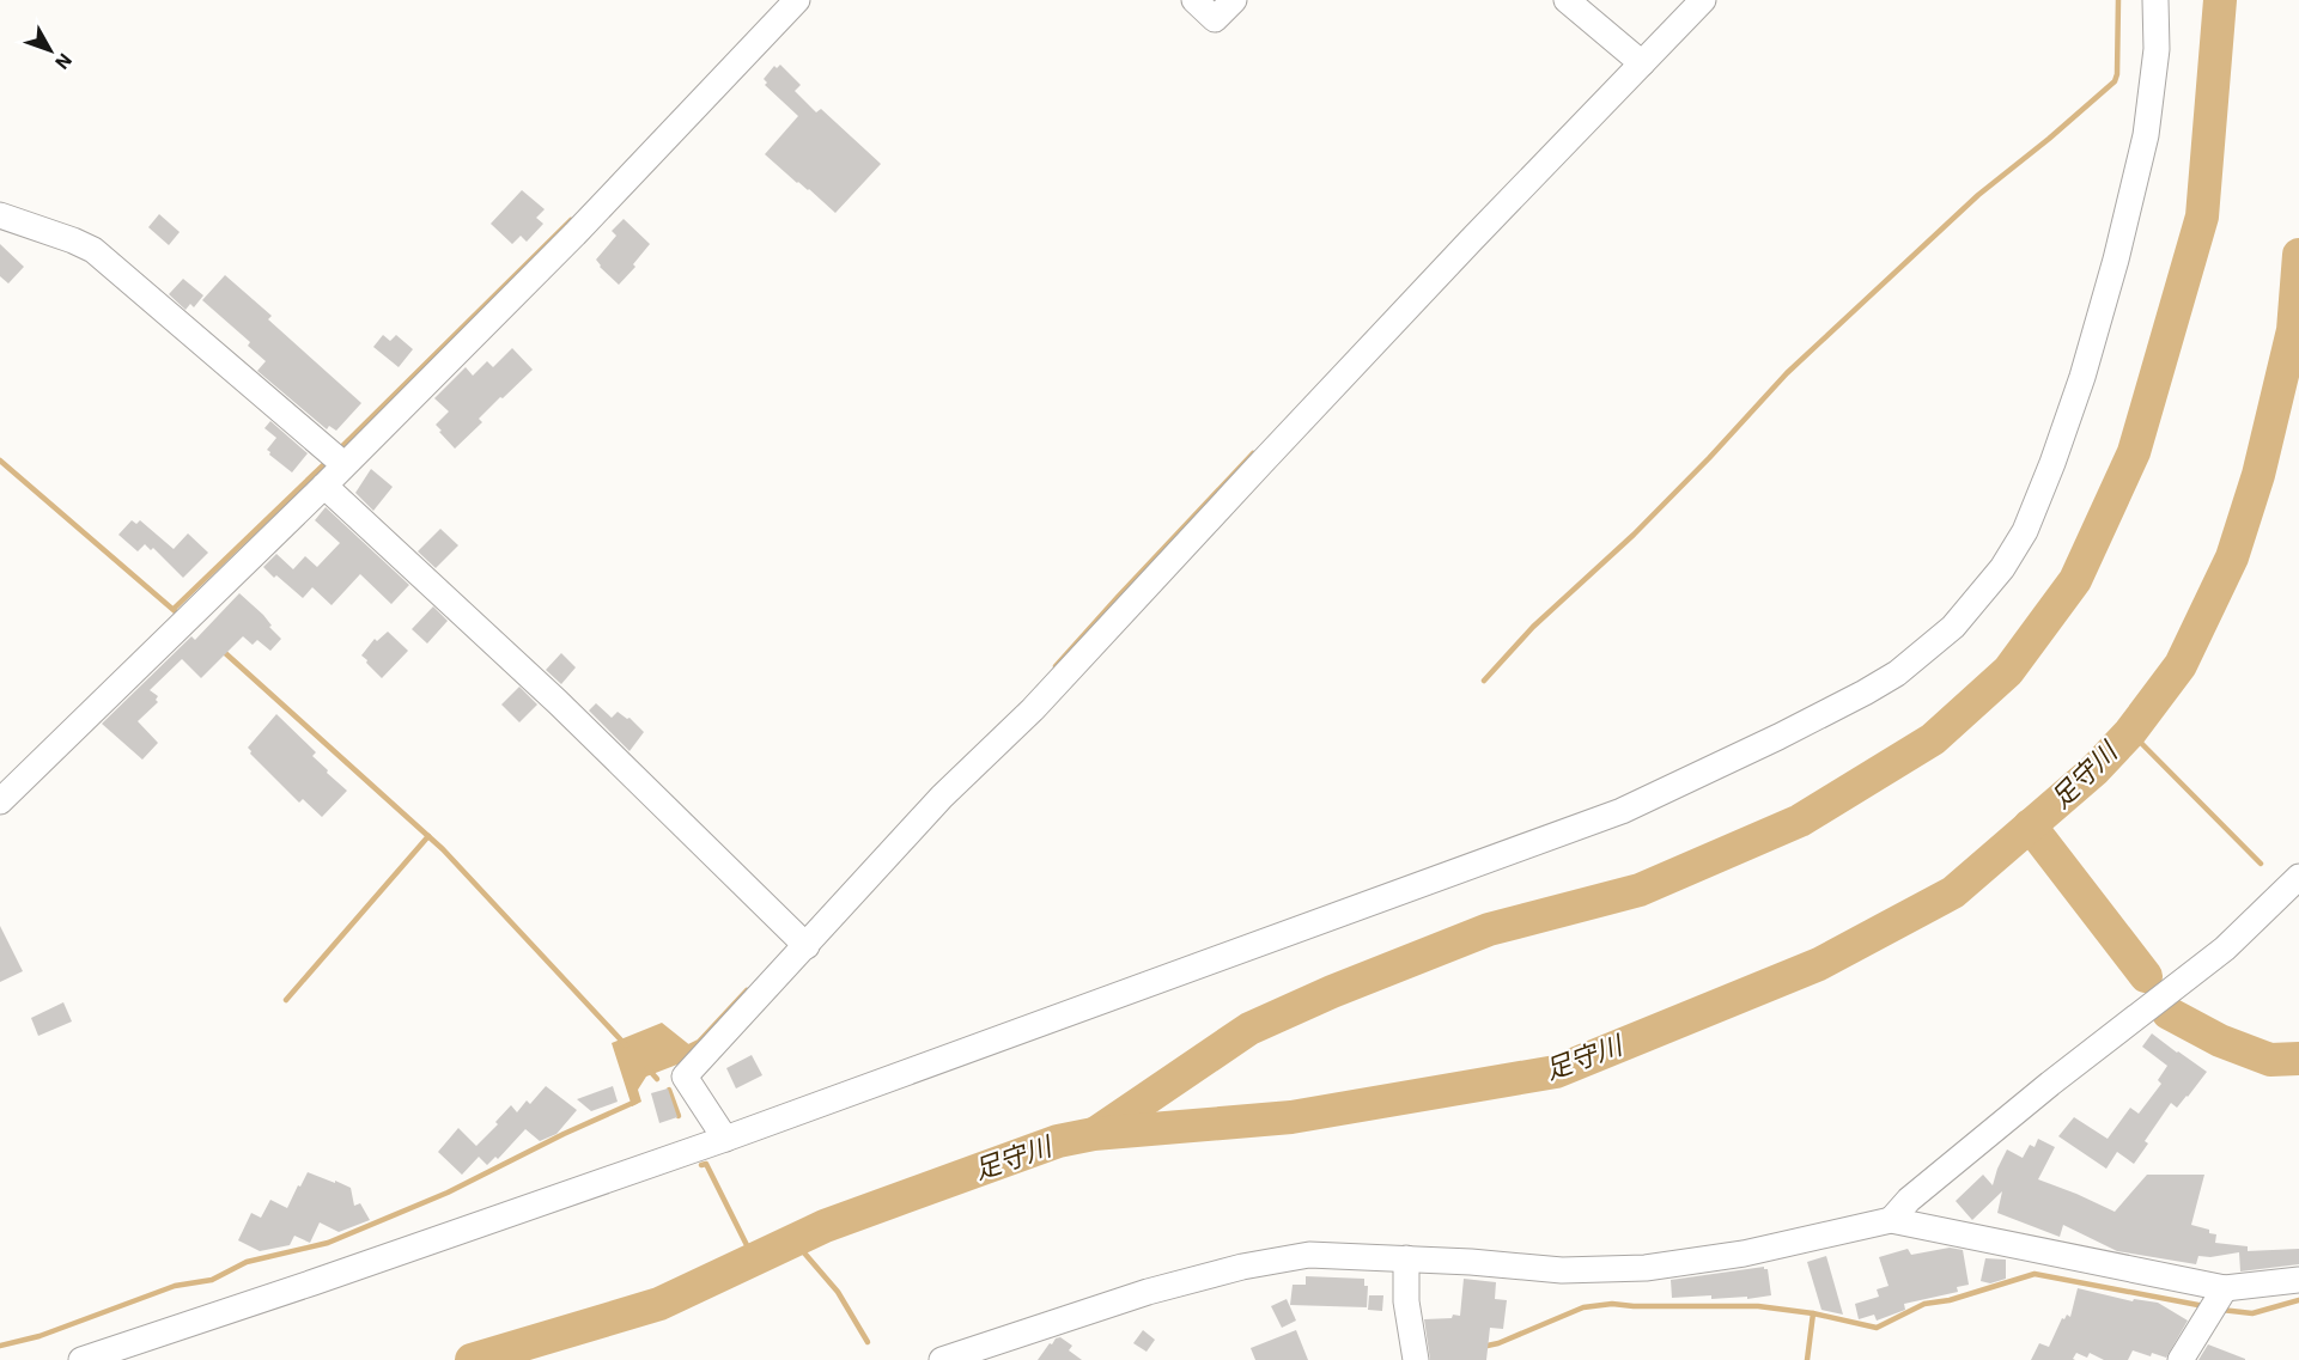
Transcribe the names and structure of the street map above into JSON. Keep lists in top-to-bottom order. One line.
{"water":["足守川"],"north":"bottom right"}
